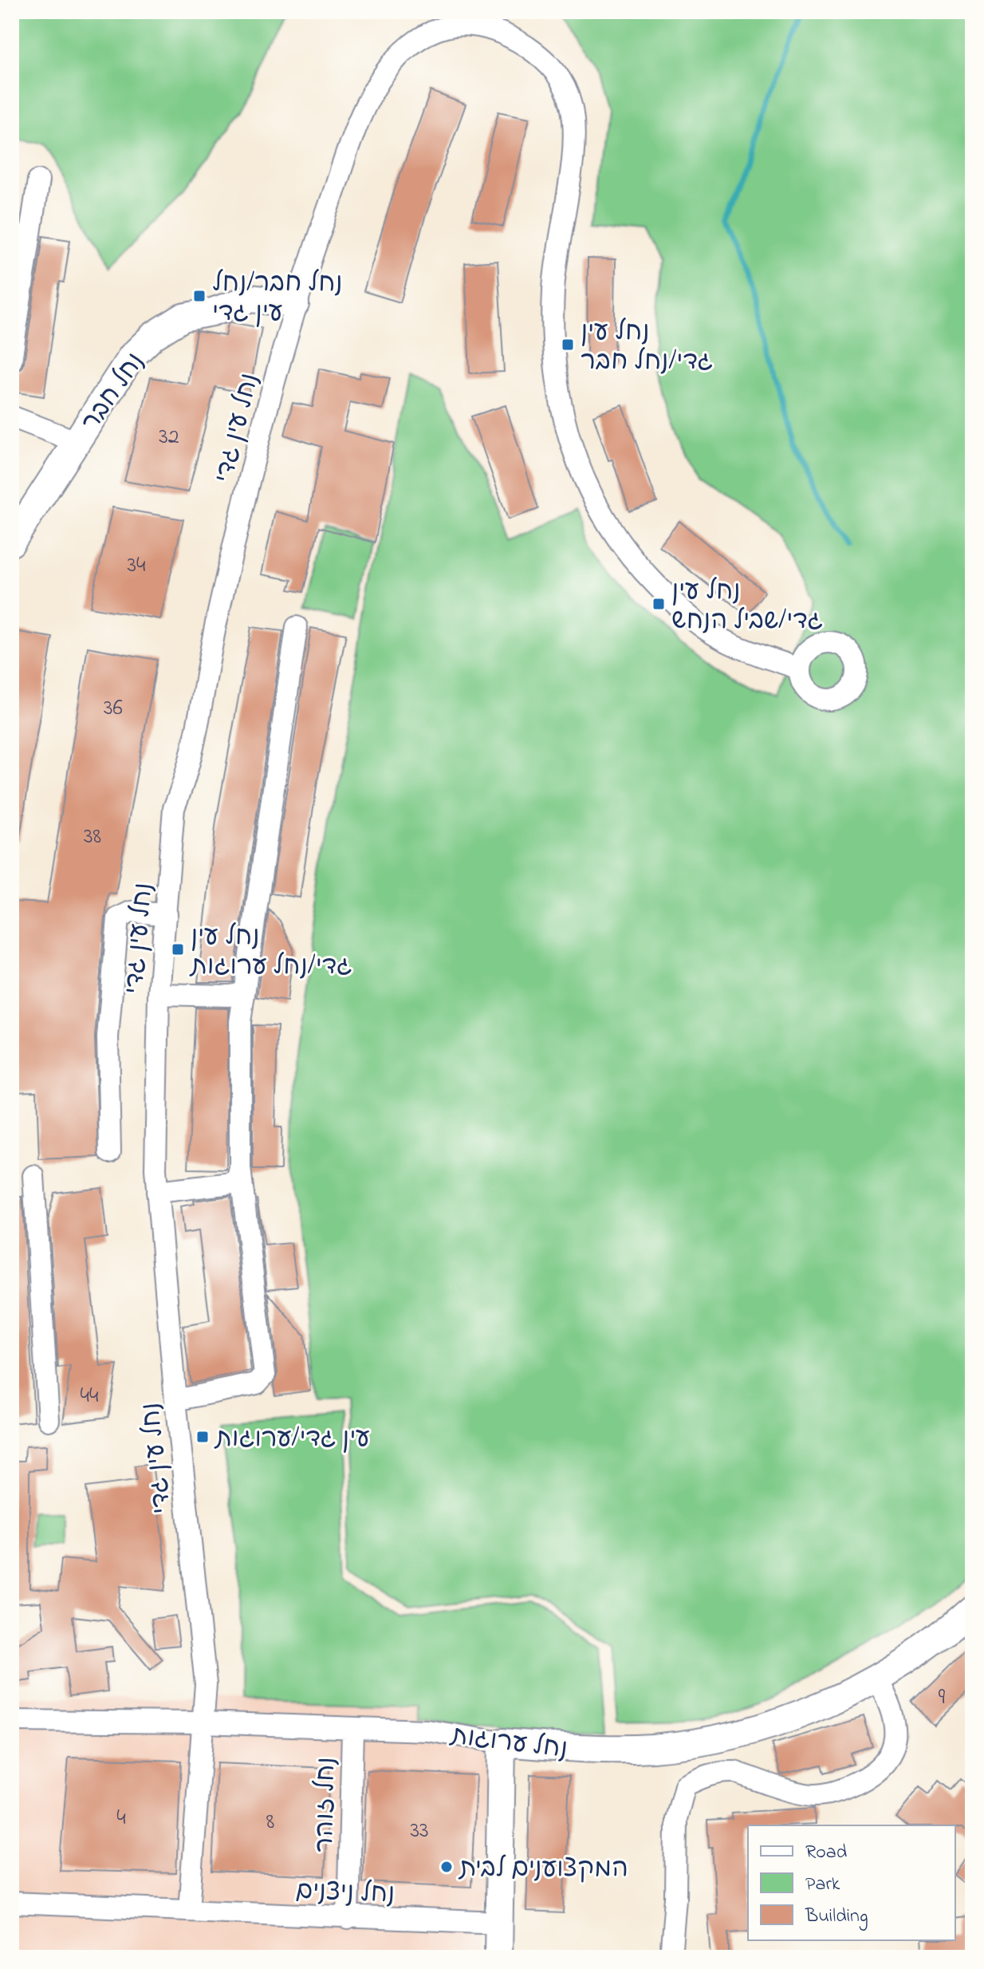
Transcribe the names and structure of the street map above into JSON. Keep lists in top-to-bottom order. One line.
{"streets":{"street":["נחל חבר","נחל עין גדי","נחל ערוגות","נחל זוהר","נחל ניצנים"]},"crossings":[["נחל חבר","נחל עין גדי"],["נחל עין גדי","נחל ערוגות"],["נחל ערוגות","נחל זוהר"],["נחל זוהר","נחל ניצנים"]],"places":{"transit":["נחל חבר/נחל עין גדי","נחל עין גדי/נחל חבר","נחל עין גדי/שביל הנחש","נחל עין גדי/נחל ערוגות","עין גדי/ערוגות"],"other":["המקצוענים לבית"]},"house_numbers":["32","34","36","38","44","9","4","8","33"],"legend":["Road","Park","Building"]}
